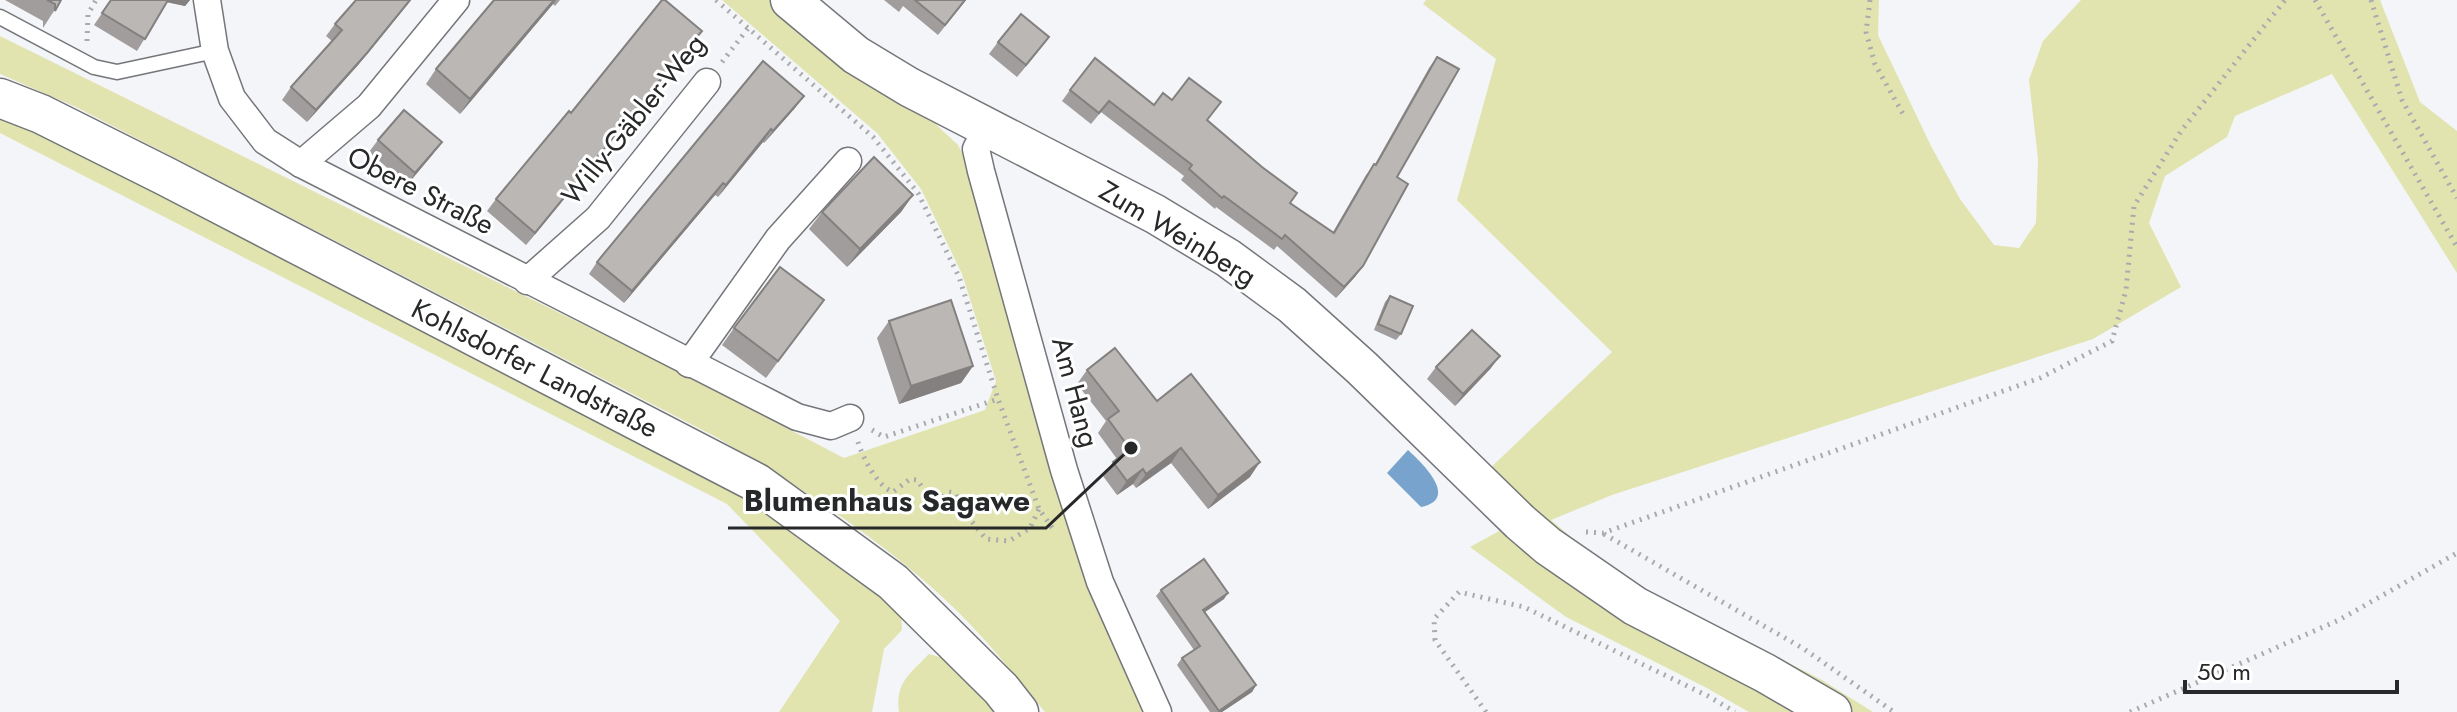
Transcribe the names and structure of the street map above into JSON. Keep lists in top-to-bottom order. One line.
{"streets":{"street":["Willy-Gäbler-Weg","Obere Straße","Zum Weinberg","Kohlsdorfer Landstraße","Am Hang"]},"crossings":[["Willy-Gäbler-Weg","Obere Straße"],["Zum Weinberg","Am Hang"]],"places":["Blumenhaus Sagawe"],"scale_bar":"50 m"}
